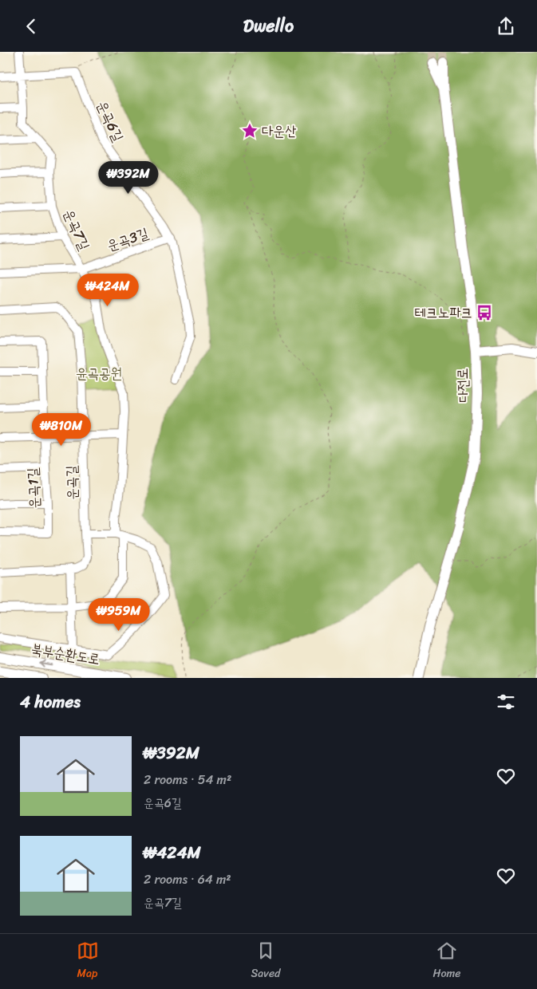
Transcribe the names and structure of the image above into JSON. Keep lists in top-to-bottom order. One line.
{"streets":{"main road":["다전로","북부순환도로"],"street":["운곡6길","운곡7길","운곡3길","운곡길","운곡1길"]},"crossings":[["운곡6길","운곡3길"],["운곡7길","운곡3길"]],"parks":["윤곡공원"],"places":{"place":["다운산"],"bus stop":["테크노파크"]},"page":{"header":"Dwello","price":["₩392M","₩424M","₩810M","₩959M"],"heading":"4 homes","list":[{"name":"₩392M","note":"2 rooms · 54 m² · 운곡6길"},{"name":"₩424M","note":"2 rooms · 64 m² · 운곡7길"}],"tabs":["Map","Saved","Home"]}}
